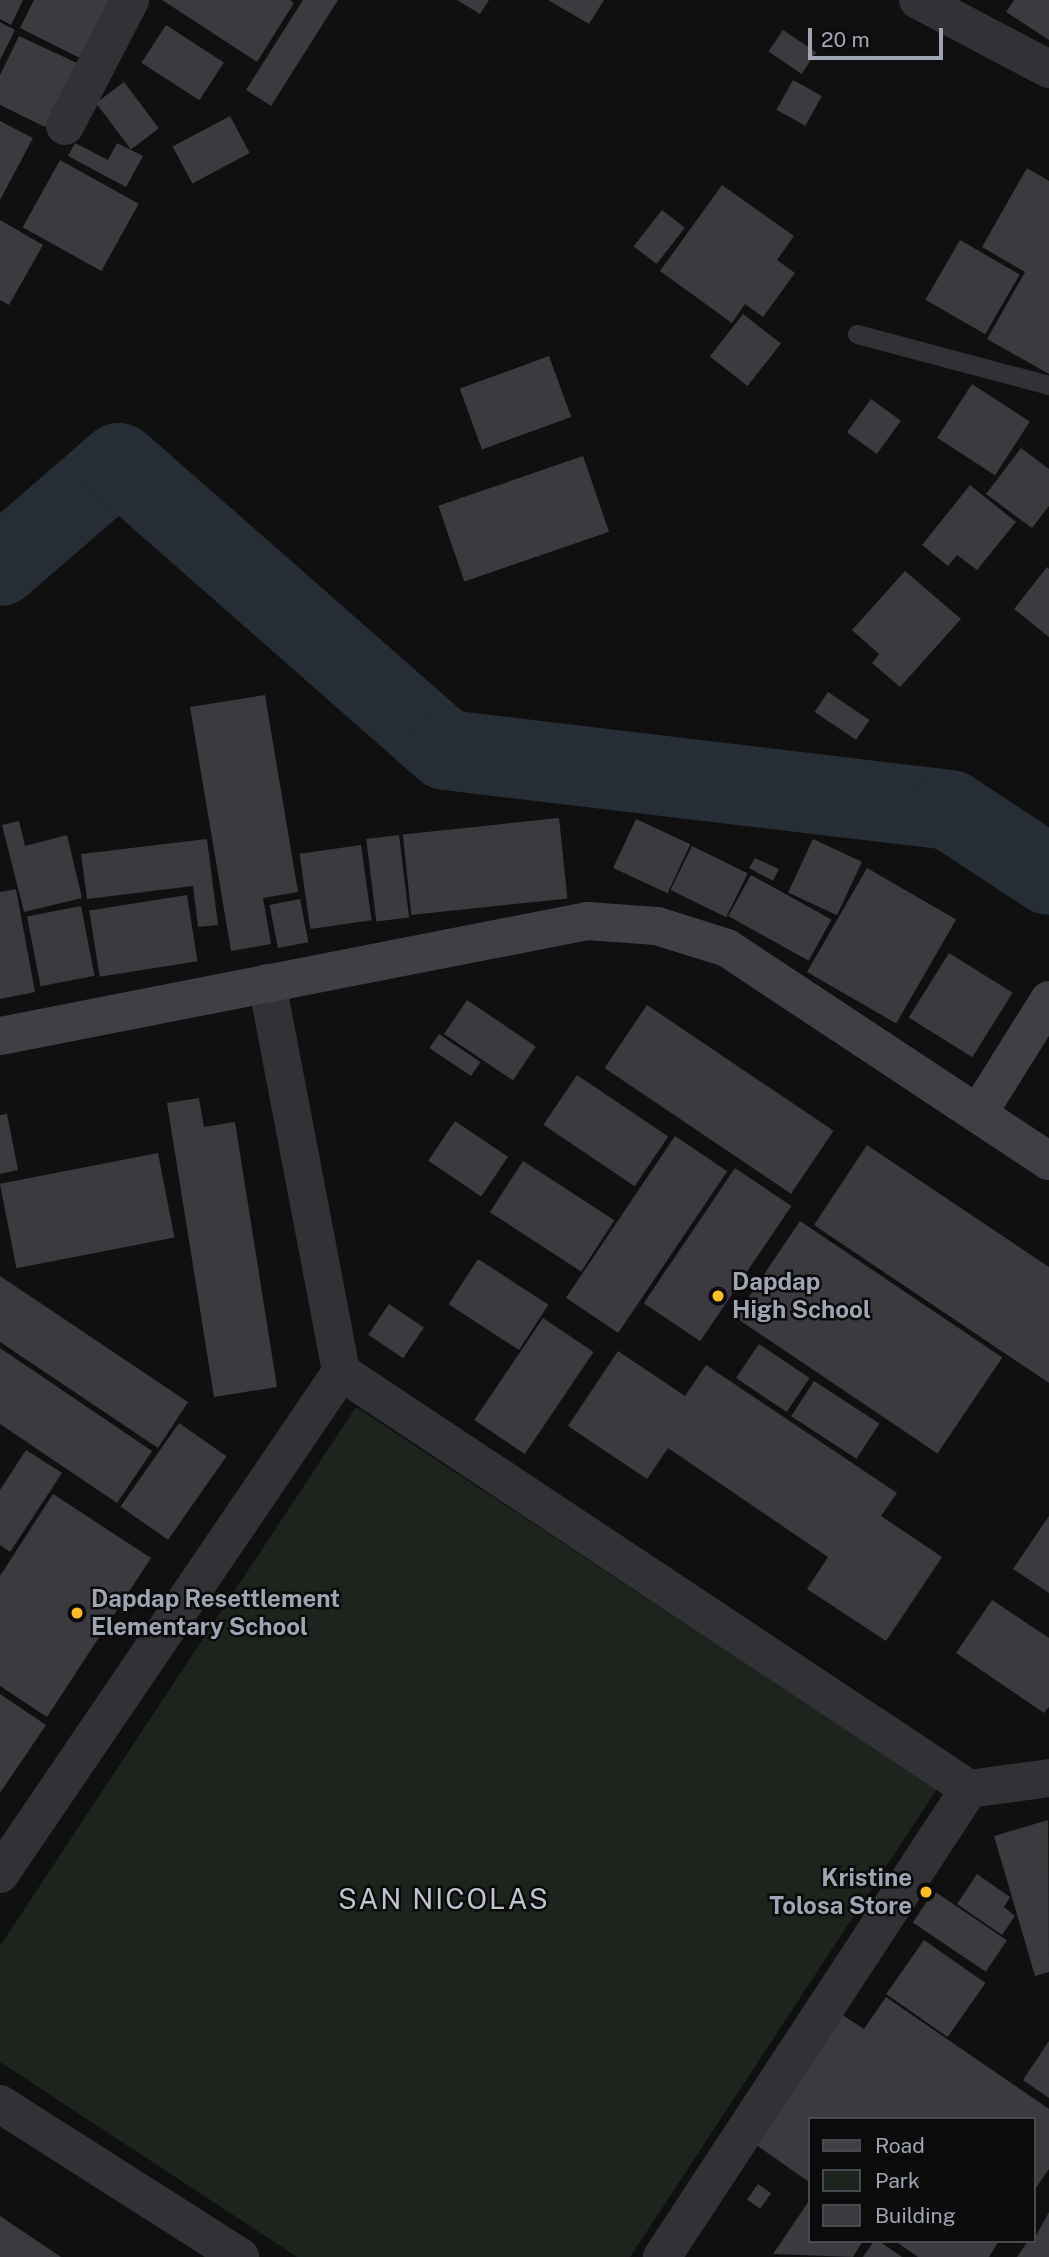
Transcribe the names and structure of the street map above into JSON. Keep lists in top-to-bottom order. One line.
{"districts":["SAN NICOLAS"],"places":["Dapdap High School","Dapdap Resettlement Elementary School","Kristine Tolosa Store"],"legend":["Road","Park","Building"],"scale_bar":"20 m"}
